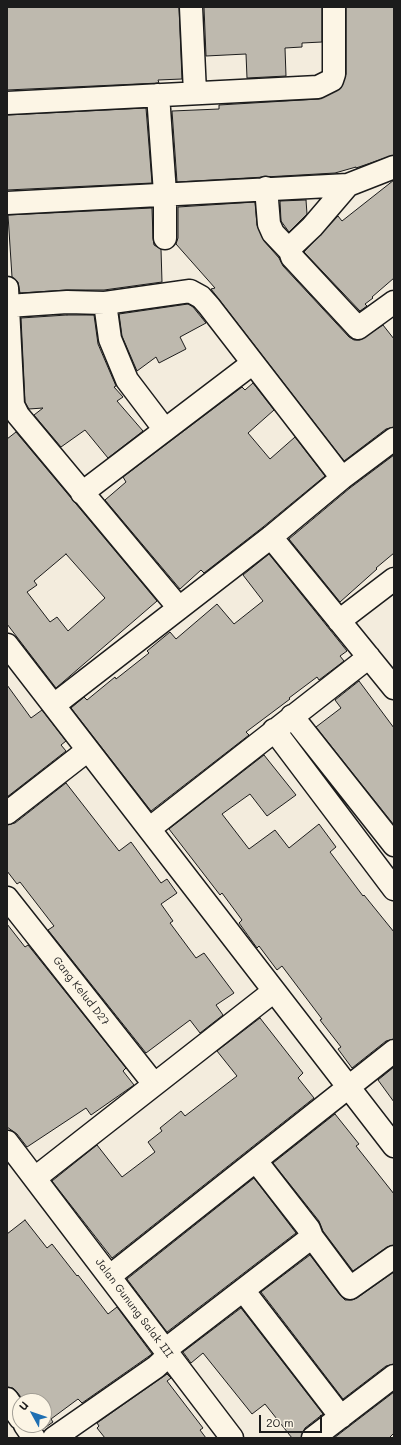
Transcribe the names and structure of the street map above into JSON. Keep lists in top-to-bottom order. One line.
{"streets":{"street":["Gang Kelud D27","Jalan Gunung Salak III"]},"scale_bar":"20 m","north":"top left"}
